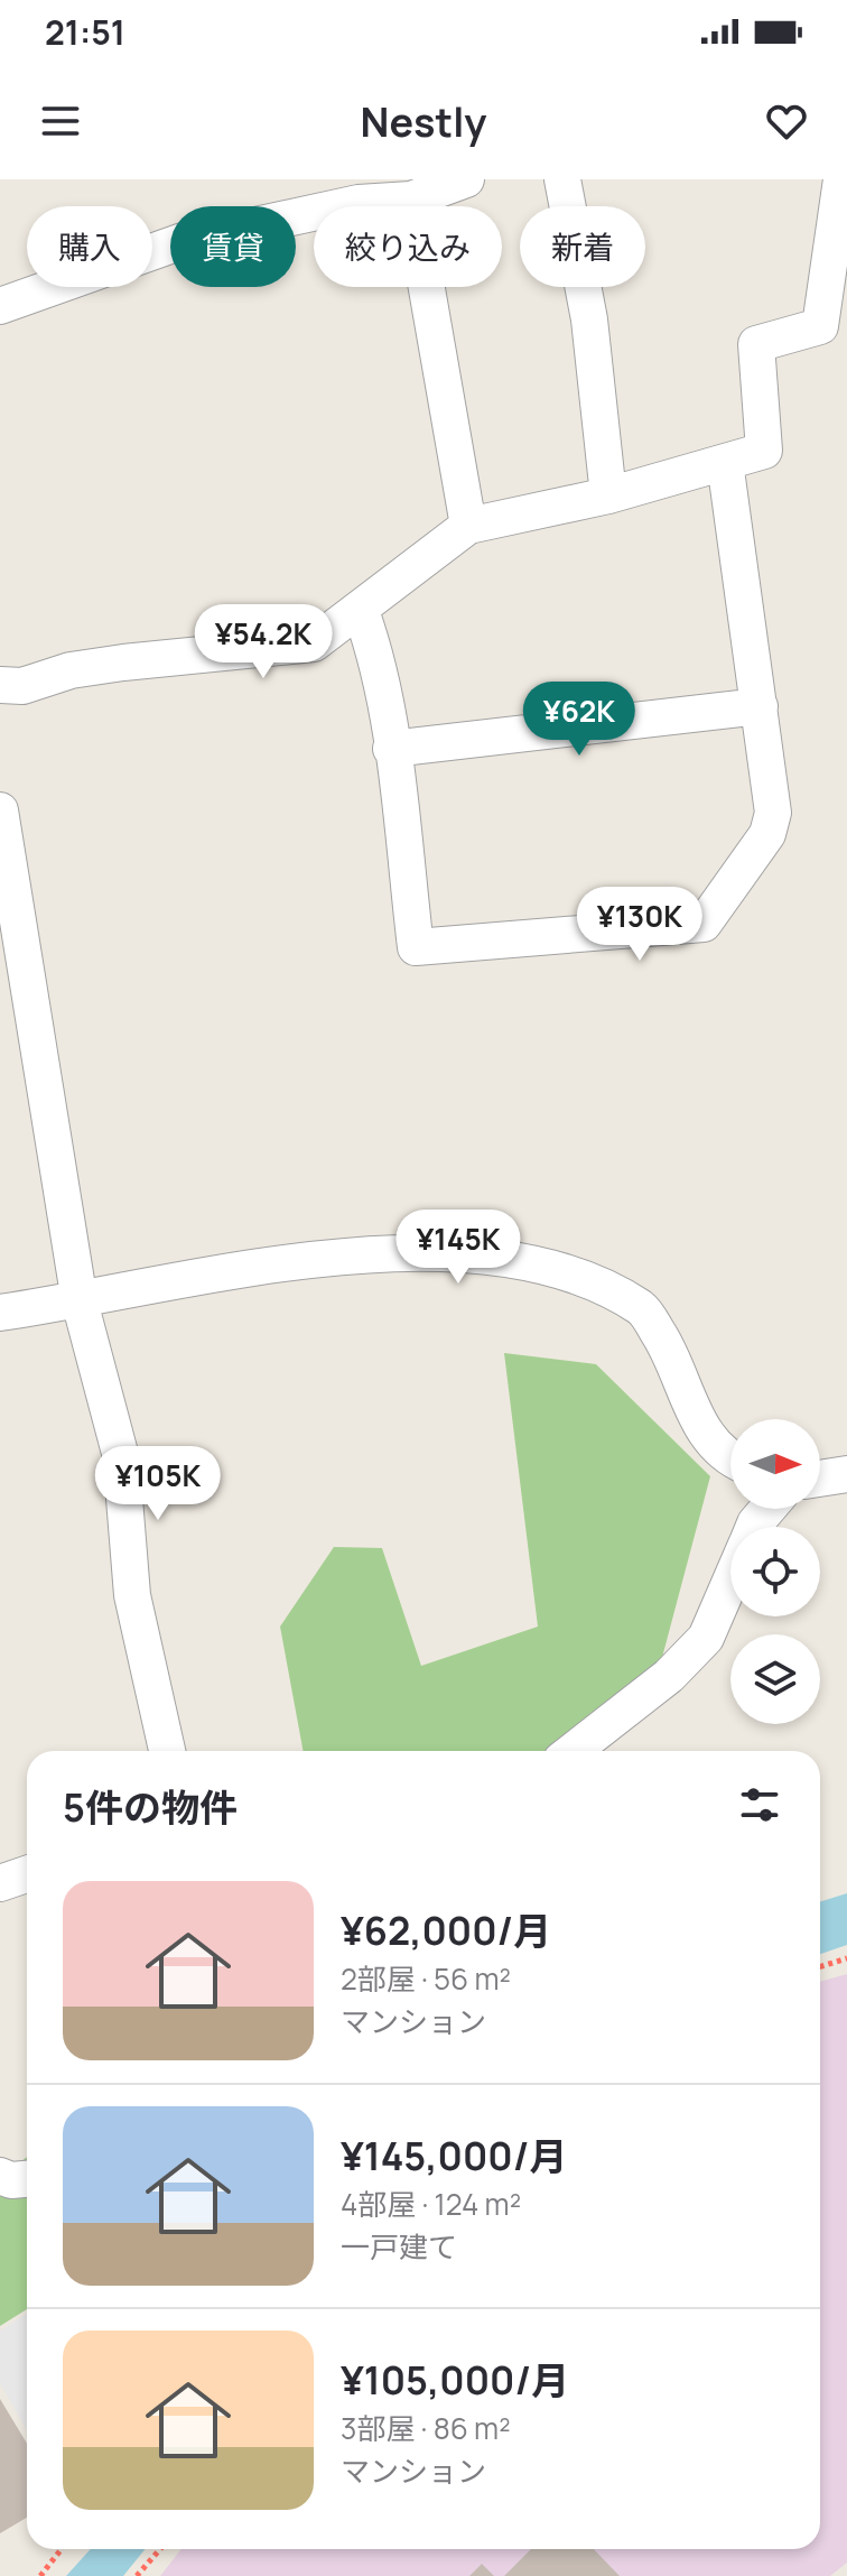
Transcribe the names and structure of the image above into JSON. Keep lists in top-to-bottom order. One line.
{"north":"right","page":{"status":"21:51","header":"Nestly","chip":["購入","賃貸","絞り込み","新着"],"price":["¥54.2K","¥62K","¥130K","¥145K","¥105K"],"heading":"5件の物件","list":[{"name":"¥62,000/月","note":"2部屋 · 56 m² · マンション"},{"name":"¥145,000/月","note":"4部屋 · 124 m² · 一戸建て"},{"name":"¥105,000/月","note":"3部屋 · 86 m² · マンション"}]}}
